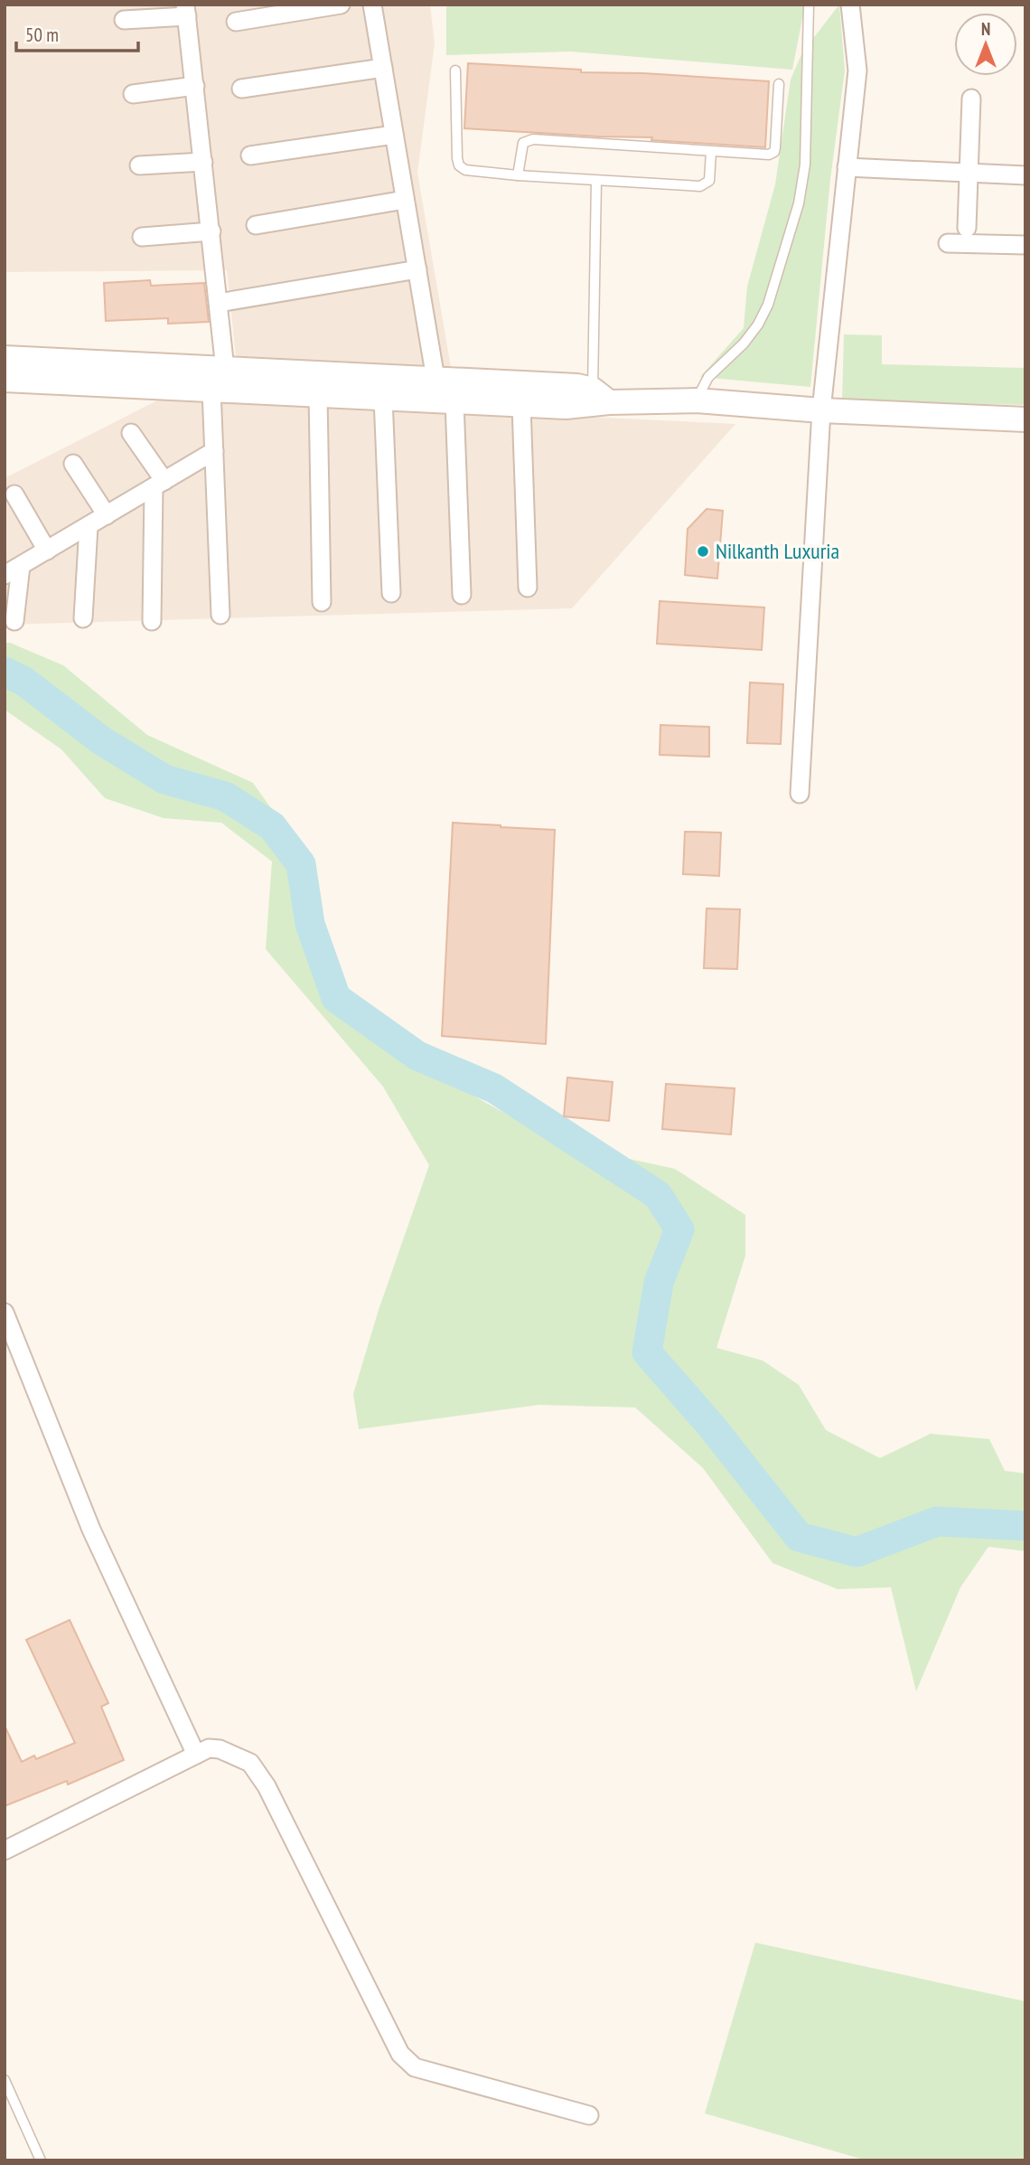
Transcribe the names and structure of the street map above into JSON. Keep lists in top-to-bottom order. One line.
{"places":["Nilkanth Luxuria"],"scale_bar":"50 m","north":"top"}
